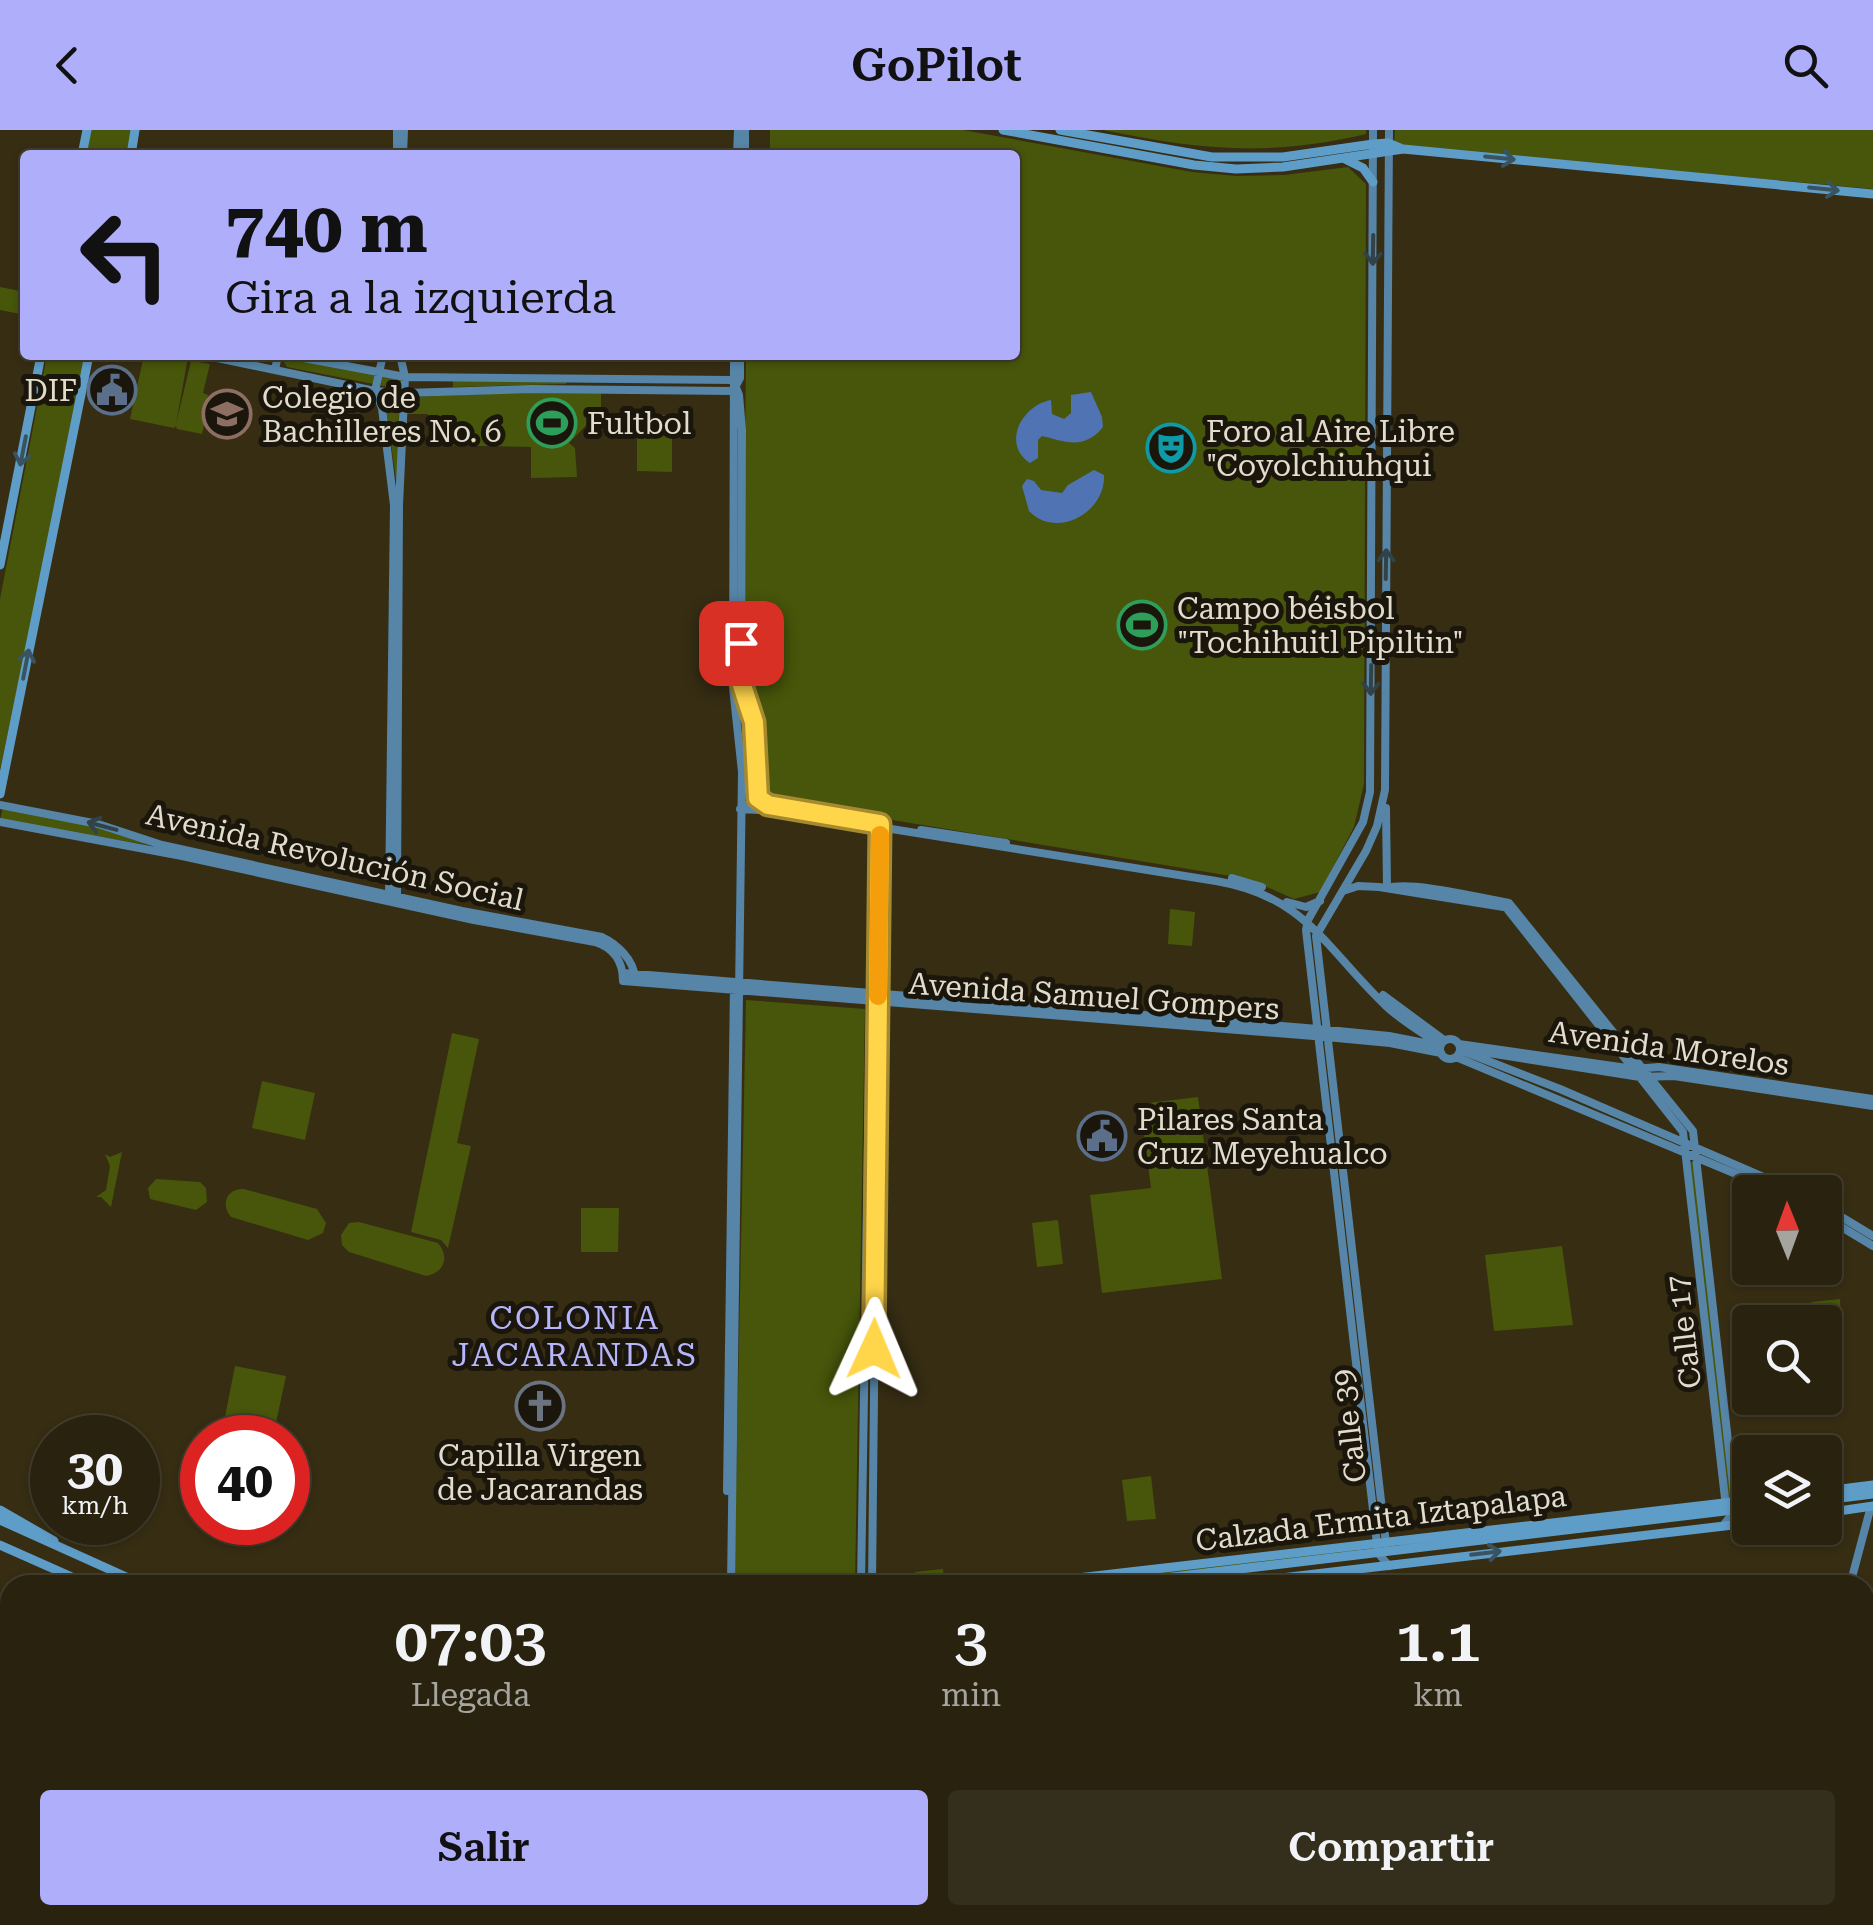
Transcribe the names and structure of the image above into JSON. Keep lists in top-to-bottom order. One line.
{"streets":{"main road":["Calzada Ermita Iztapalapa"],"street":["Avenida Revolución Social","Avenida Samuel Gompers","Avenida Morelos","Calle 17","Calle 39"]},"crossings":[["Avenida Revolución Social","Avenida Samuel Gompers"],["Avenida Samuel Gompers","Calle 39"],["Calle 17","Calzada Ermita Iztapalapa"],["Calle 39","Calzada Ermita Iztapalapa"]],"districts":["COLONIA JACARANDAS"],"places":{"public building":["DIF","Pilares Santa Cruz Meyehualco"],"school or university":["Colegio de Bachilleres No. 6"],"sports":["Fultbol","Campo béisbol \"Tochihuitl Pipiltin\""],"theatre":["Foro al Aire Libre \"Coyolchiuhqui"],"church":["Capilla Virgen de Jacarandas"]},"north":"top","page":{"header":"GoPilot","turn":["740 m","Gira a la izquierda"],"speed":"30 km/h","limit":"40","eta":["07:03","Llegada","3","min","1.1","km"],"buttons":["Salir","Compartir"]}}
